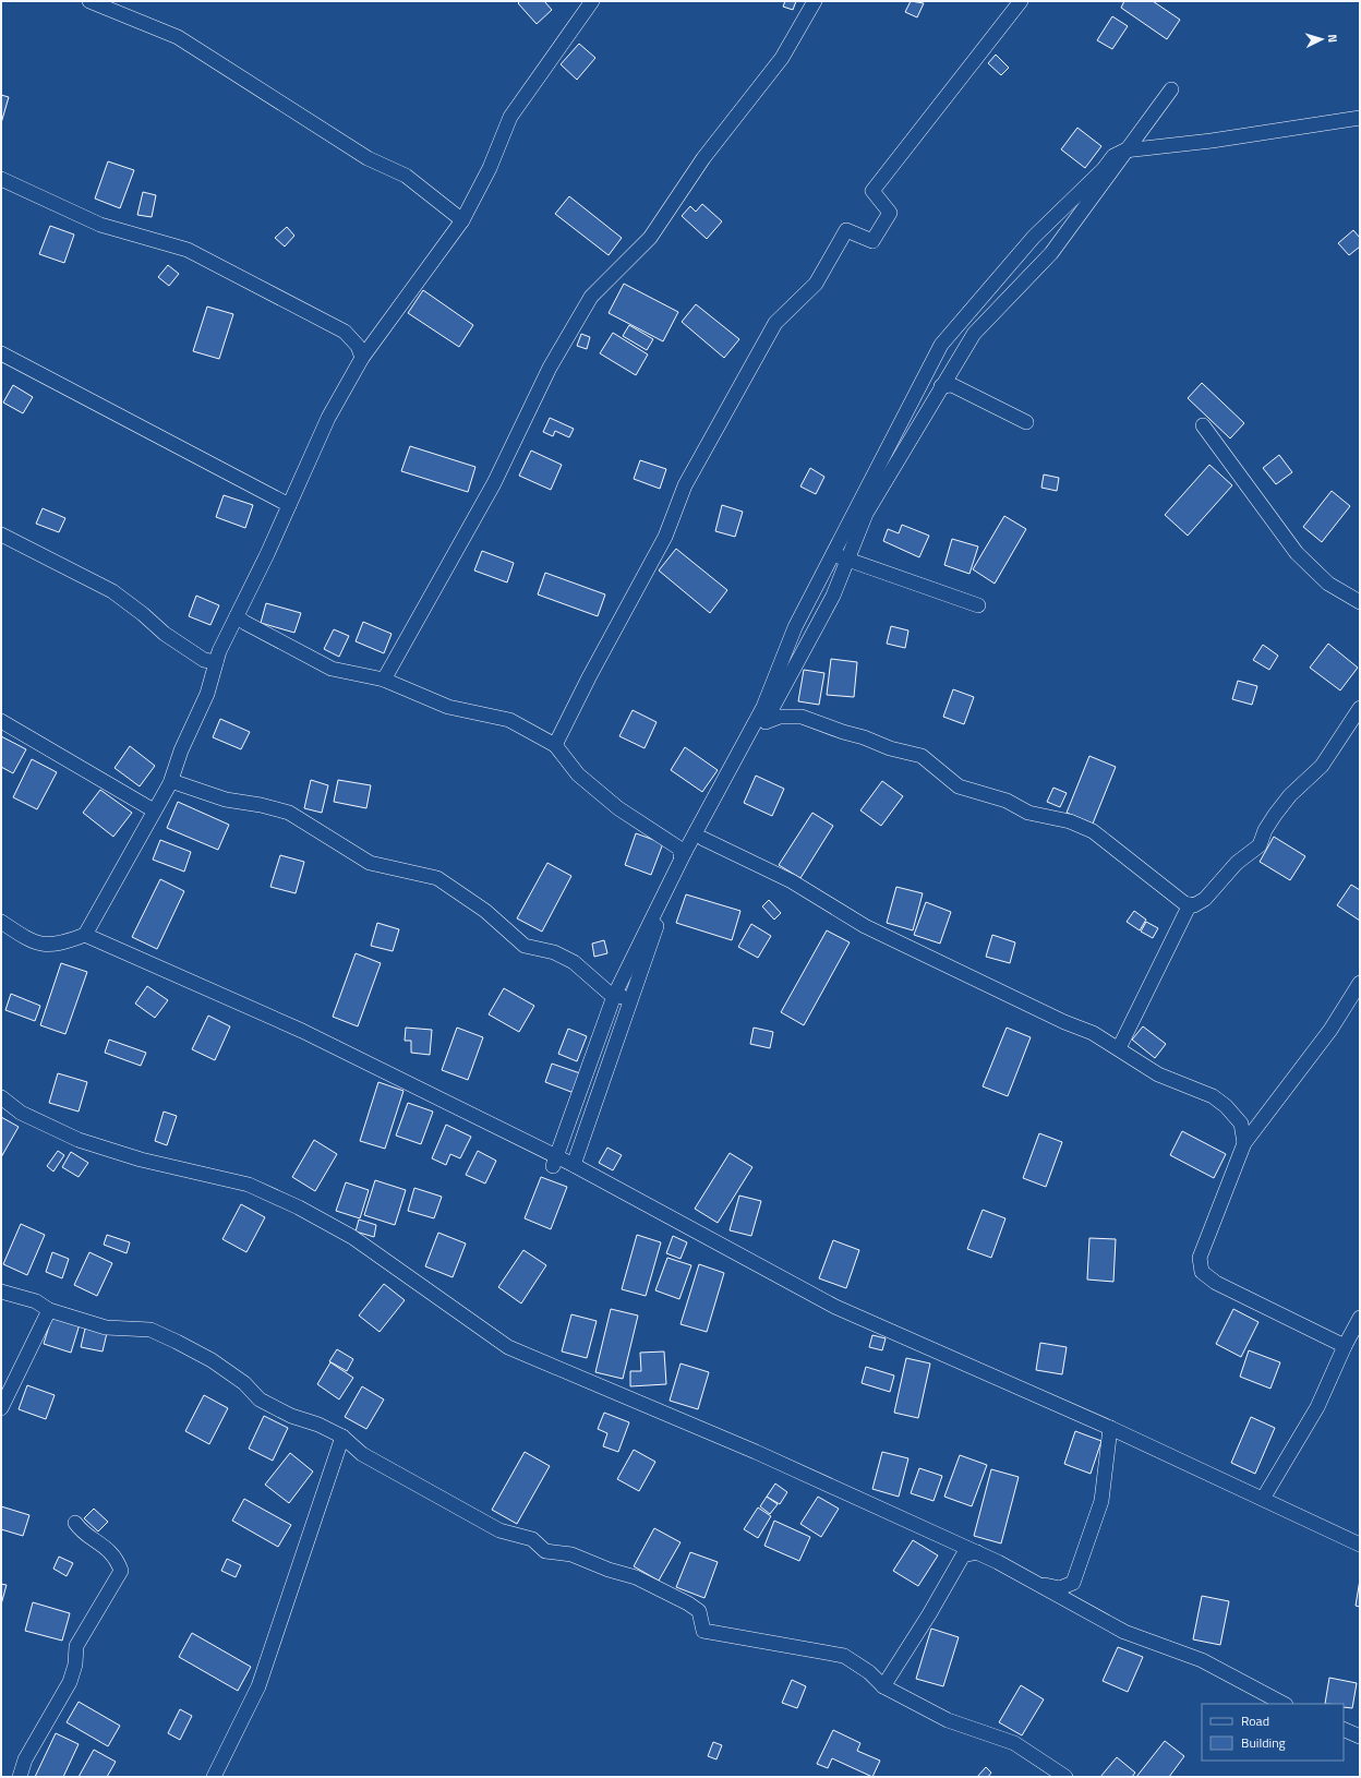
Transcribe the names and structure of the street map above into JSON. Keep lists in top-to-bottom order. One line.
{"legend":["Road","Building"],"north":"right"}
